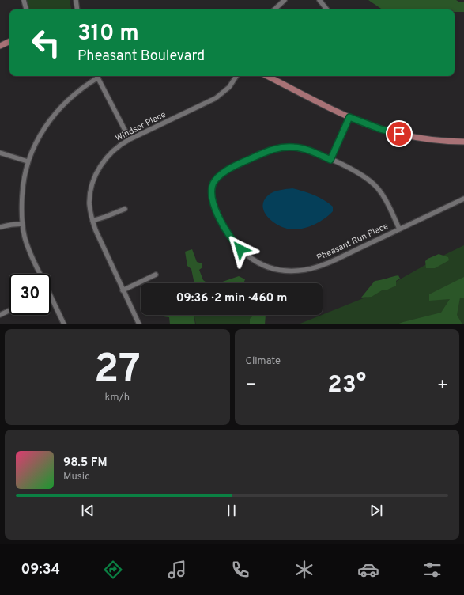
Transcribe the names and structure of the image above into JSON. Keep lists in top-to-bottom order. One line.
{"streets":{"street":["Windsor Place","Pheasant Run Place"]},"page":{"turn":["310 m","Pheasant Boulevard"],"limit":"30","trip":"09:36 · 2 min · 460 m","tile":[["27","km/h"],"Climate"],"heat":["−","23°","+"],"song":["98.5 FM","Music"],"tabs":"09:34"}}
